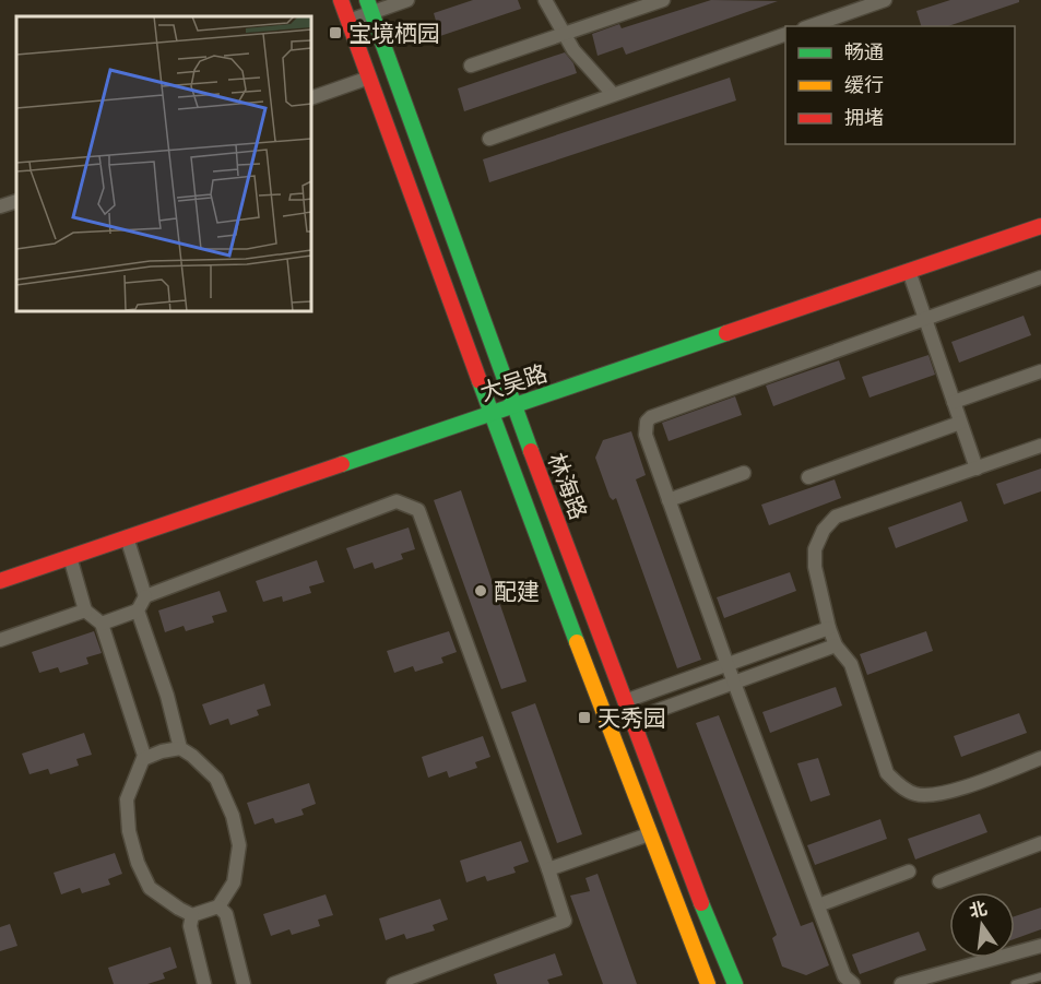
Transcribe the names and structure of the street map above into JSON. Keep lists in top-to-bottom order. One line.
{"streets":{"main road":["大吴路","林海路"]},"crossings":[["大吴路","林海路"]],"places":{"transit":["宝境栖园","天秀园"],"other":["配建"]},"legend":["畅通","缓行","拥堵"],"north":"top"}
